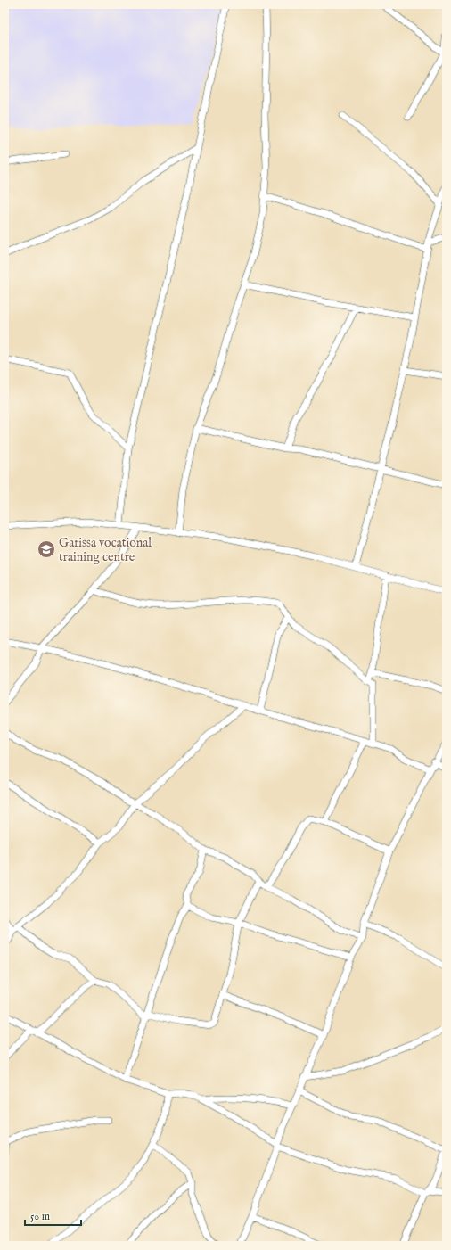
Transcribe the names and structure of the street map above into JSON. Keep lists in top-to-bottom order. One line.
{"places":{"school or university":["Garissa vocational training centre"]},"scale_bar":"50 m"}
